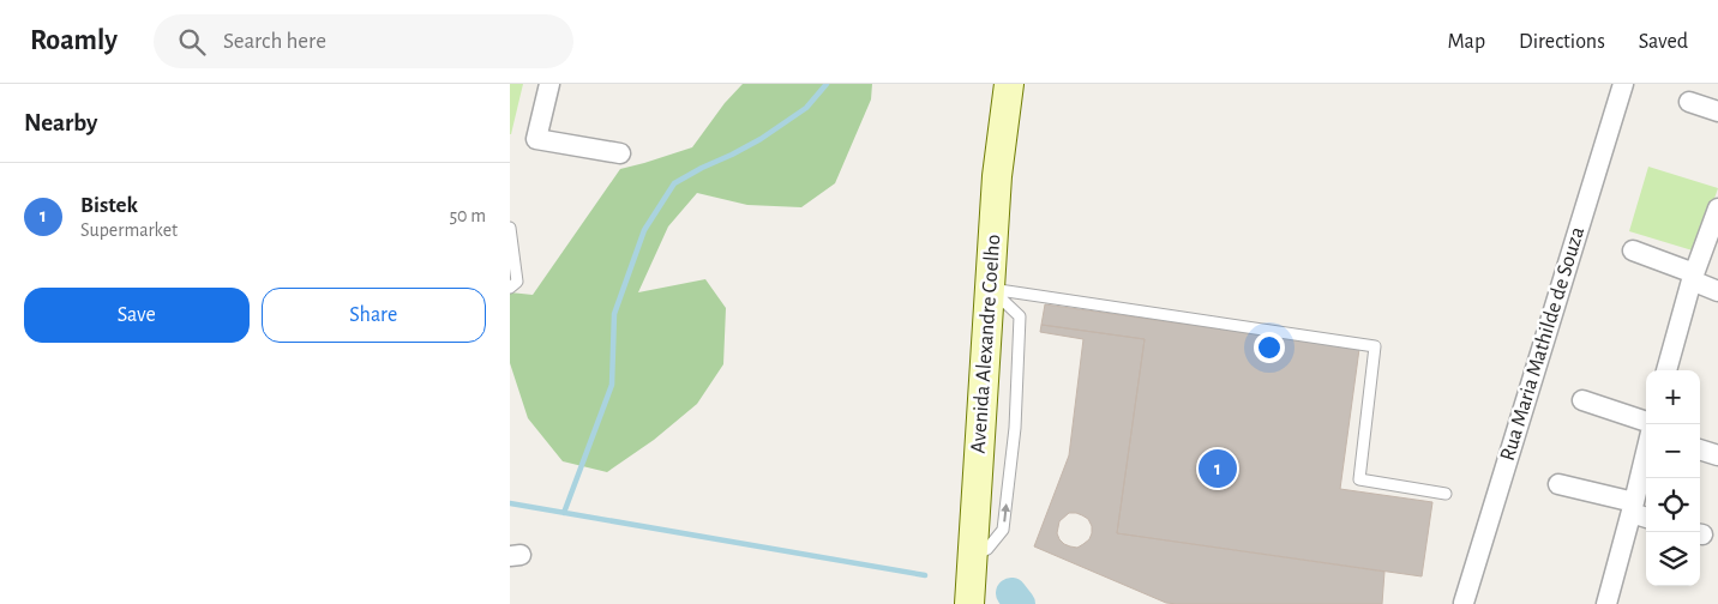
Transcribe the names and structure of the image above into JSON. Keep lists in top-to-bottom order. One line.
{"streets":{"main road":["Avenida Alexandre Coelho"],"street":["Rua Maria Mathilde de Souza"]},"page":{"header":"Roamly","search":"Search here","nav":["Map","Directions","Saved"],"heading":"Nearby","list":[{"mark":"1","name":"Bistek","note":"Supermarket","value":"50 m"}],"buttons":["Save","Share"],"map_buttons":["+","−"],"pins":"1"}}
